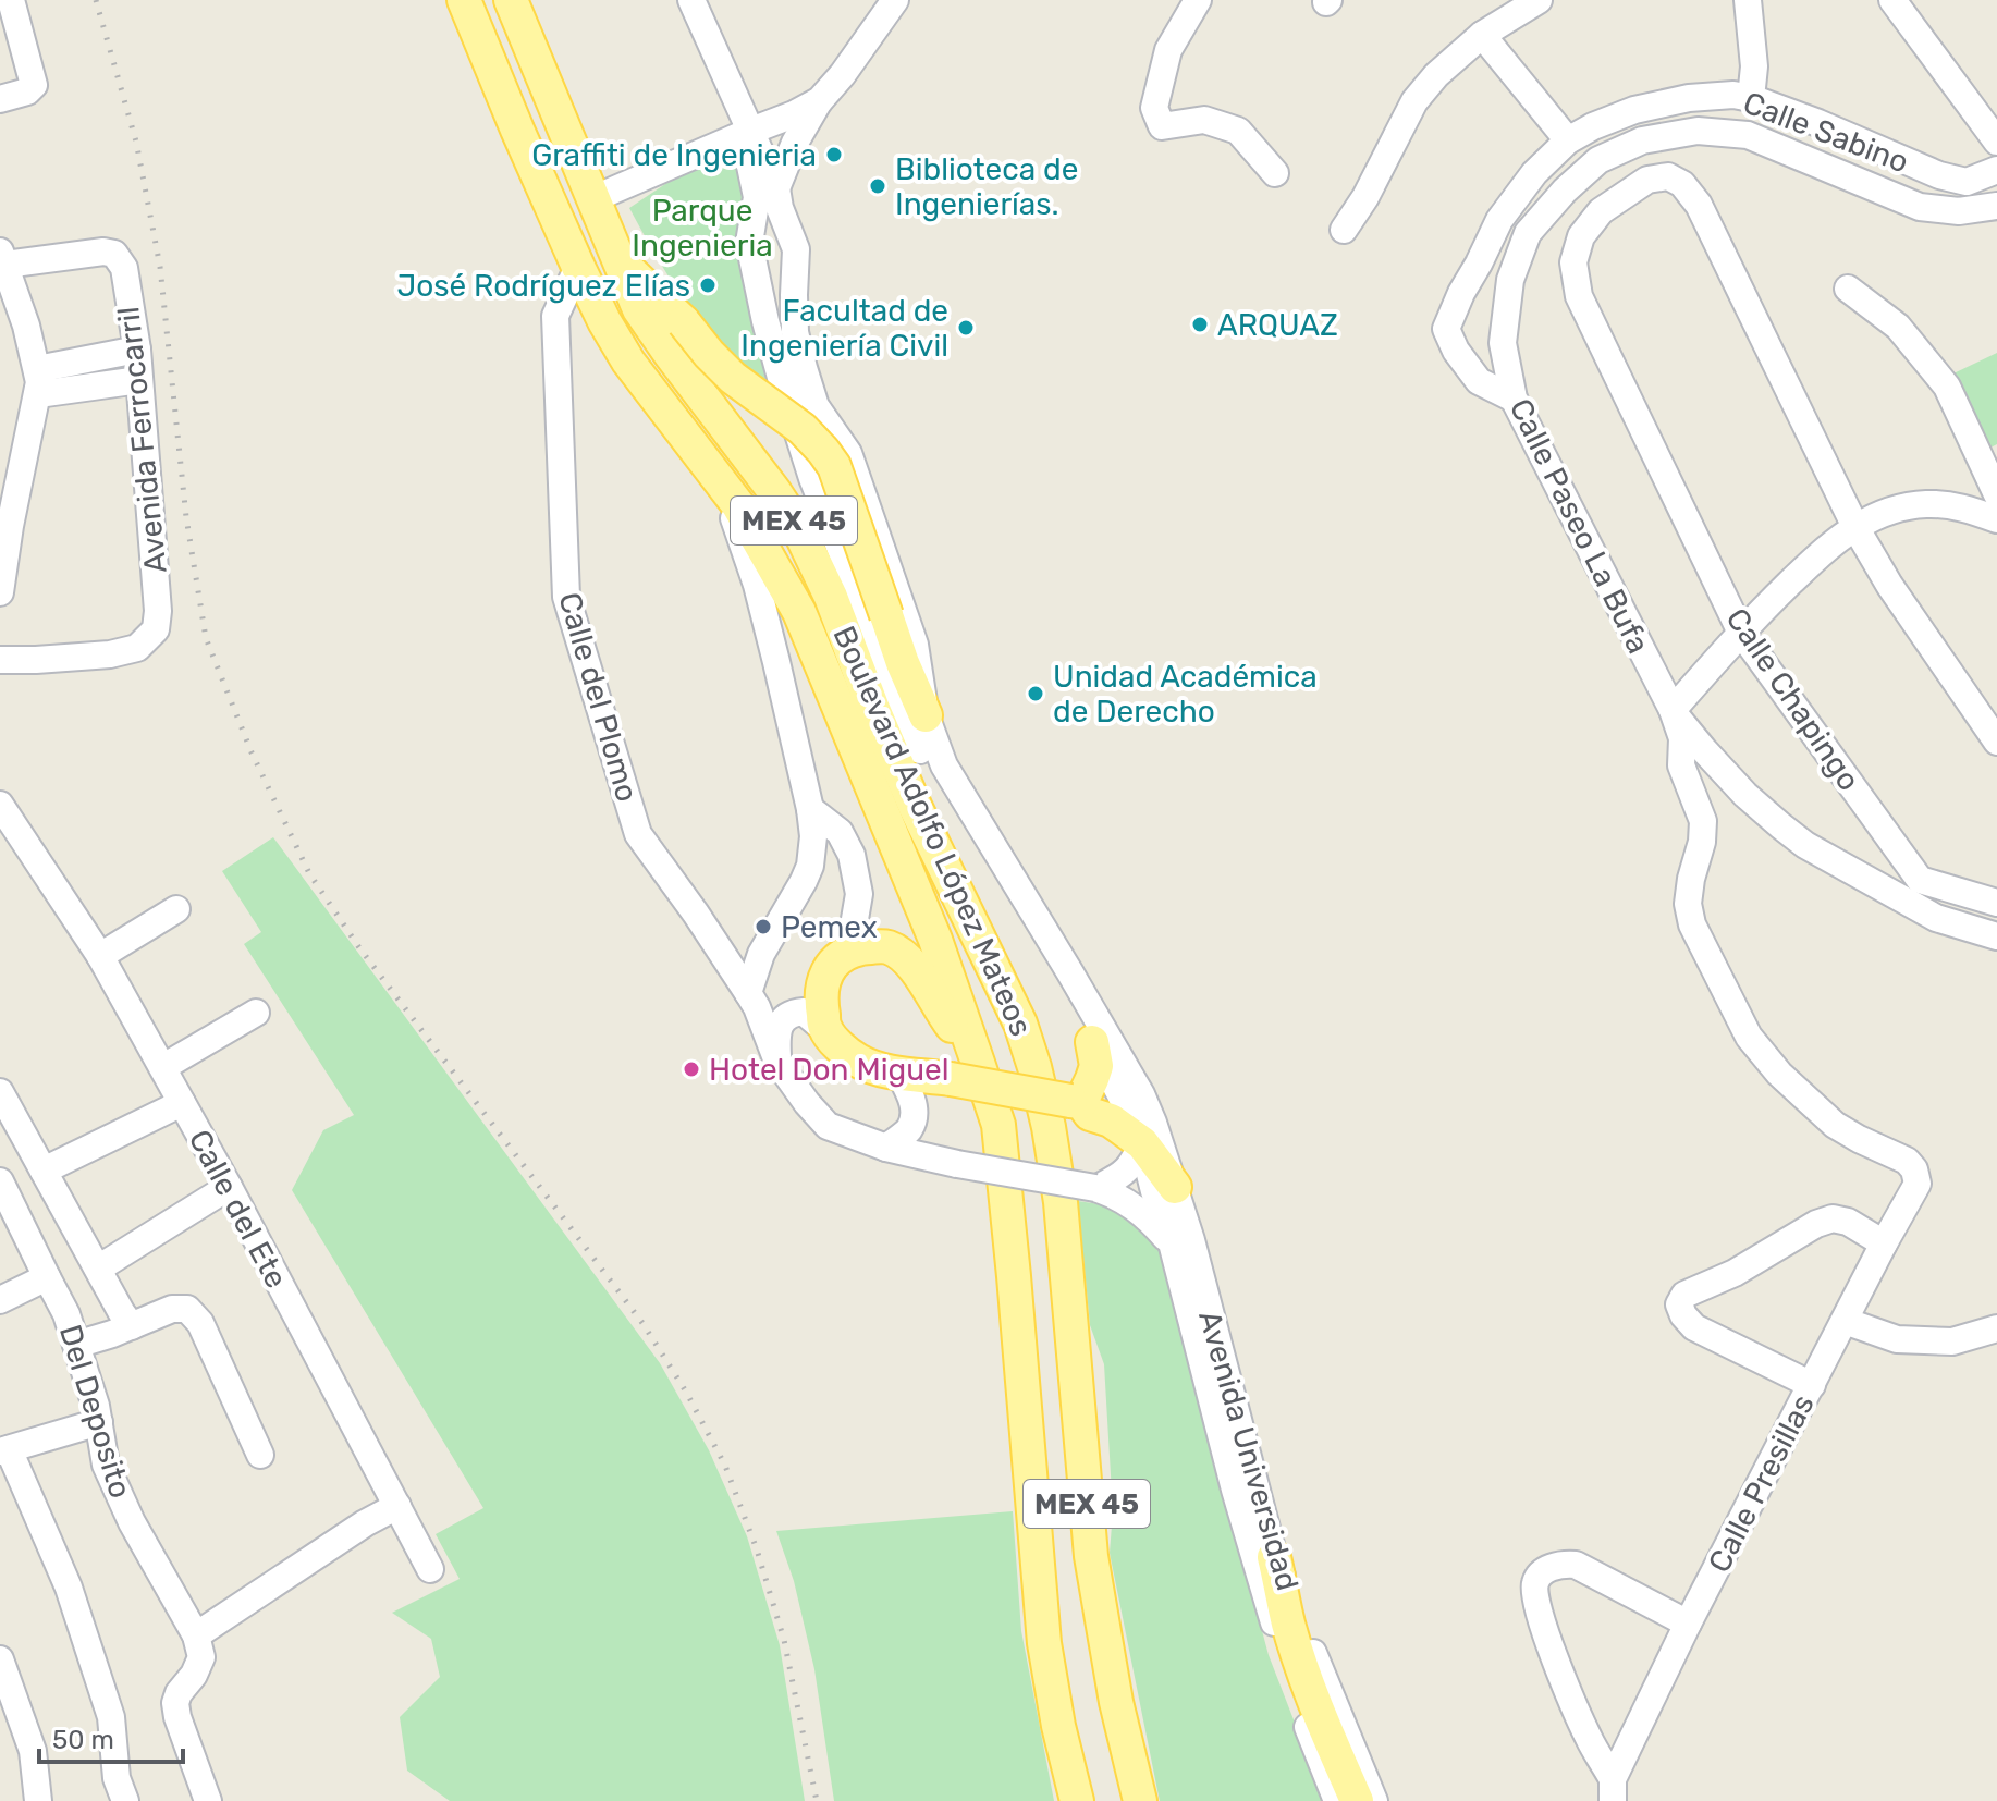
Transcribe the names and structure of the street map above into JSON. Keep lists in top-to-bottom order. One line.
{"streets":{"main road":["MEX 45","Boulevard Adolfo López Mateos"],"street":["Calle Sabino","Avenida Ferrocarril","Calle Paseo La Bufa","Calle del Plomo","Calle Chapingo","Calle del Ete","Del Deposito","Avenida Universidad","Calle Presillas"]},"crossings":[["Calle Sabino","Calle Paseo La Bufa"],["MEX 45","Boulevard Adolfo López Mateos"],["Calle Paseo La Bufa","Calle Presillas"],["Calle del Plomo","Boulevard Adolfo López Mateos"]],"parks":["Parque Ingenieria"],"places":["Graffiti de Ingenieria","Biblioteca de Ingenierías.","José Rodríguez Elías","ARQUAZ","Facultad de Ingeniería Civil","Unidad Académica de Derecho","Pemex","Hotel Don Miguel"],"scale_bar":"50 m"}
